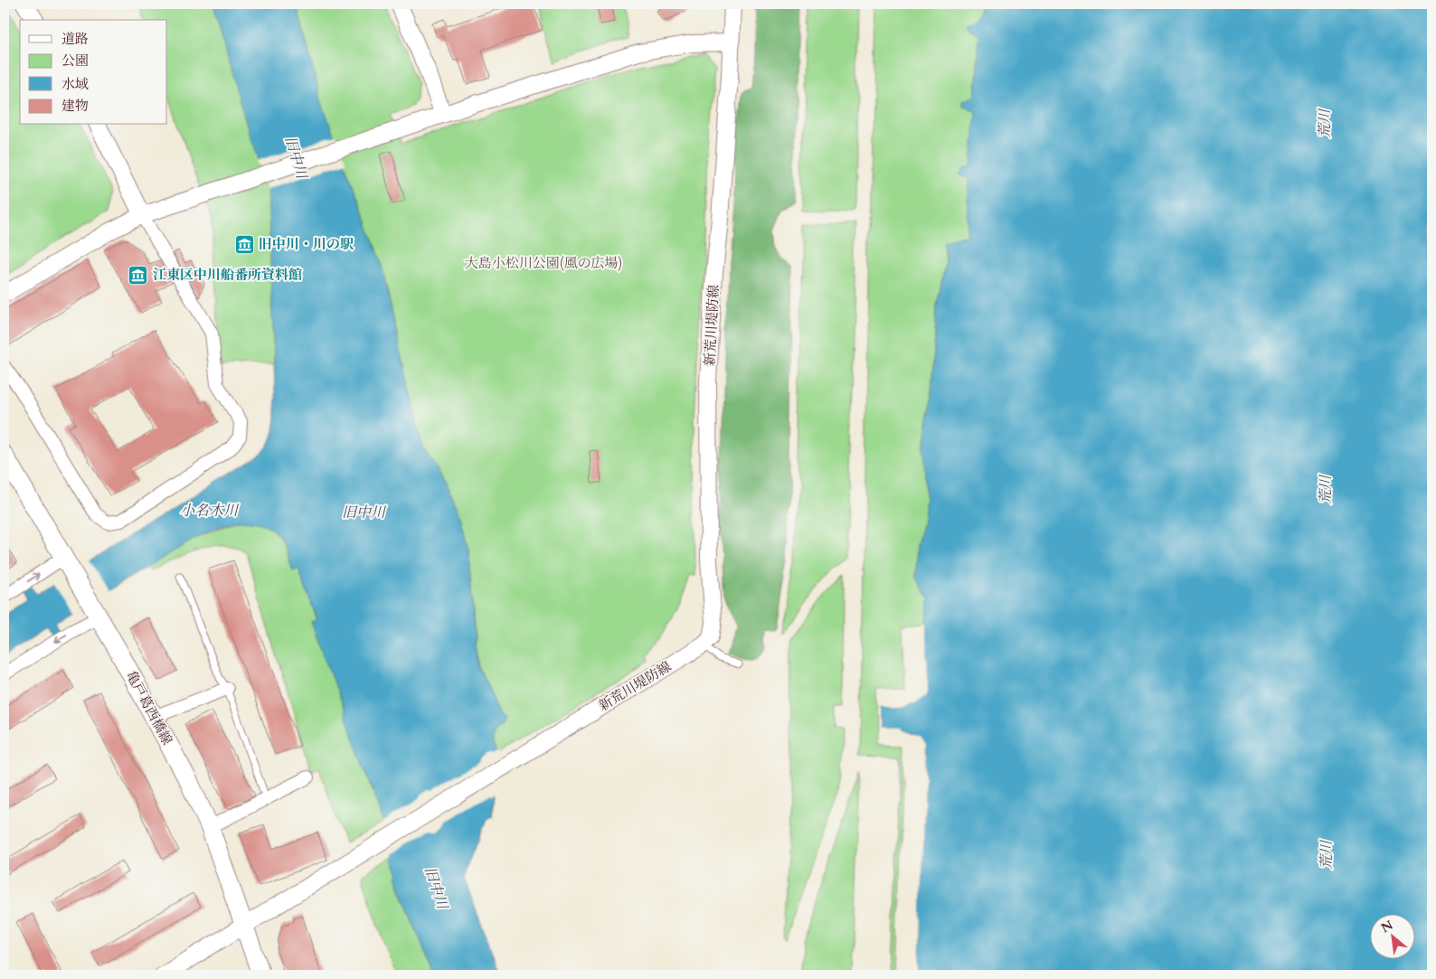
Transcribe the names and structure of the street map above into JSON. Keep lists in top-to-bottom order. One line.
{"streets":{"main road":["亀戸葛西橋線"],"street":["新荒川堤防線"]},"crossings":[["新荒川堤防線","亀戸葛西橋線"]],"water":["荒川","旧中川","小名木川"],"parks":["大島小松川公園(風の広場)"],"places":{"museum":["旧中川・川の駅","江東区中川船番所資料館"]},"legend":["道路","公園","水域","建物"],"north":"top left"}
